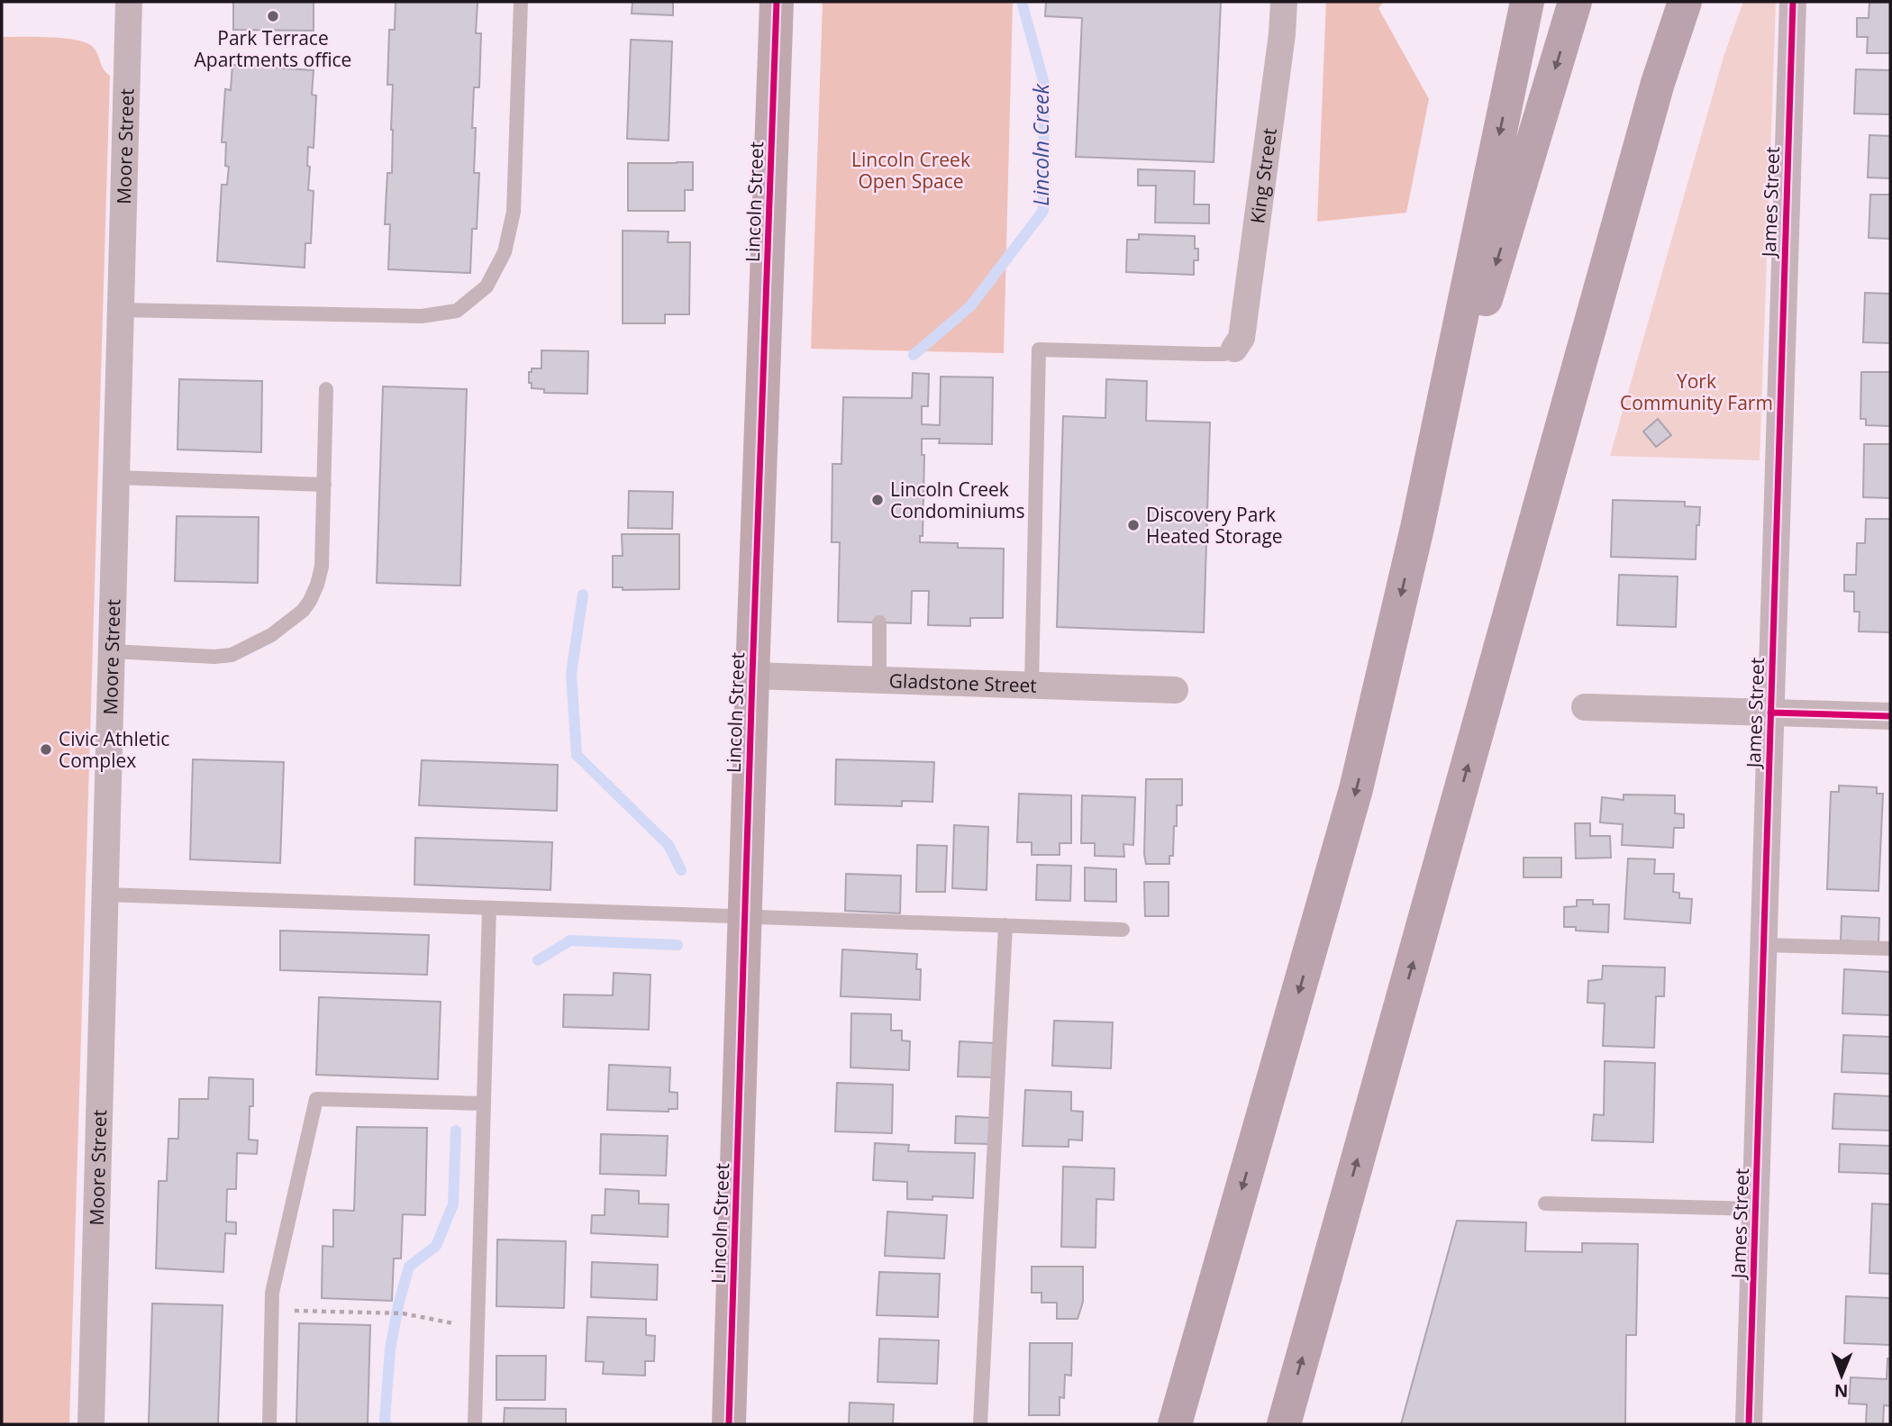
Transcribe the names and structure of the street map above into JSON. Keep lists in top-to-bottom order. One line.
{"streets":{"street":["Moore Street","King Street","Lincoln Street","James Street","Gladstone Street"]},"crossings":[["Lincoln Street","Gladstone Street"]],"water":["Lincoln Creek"],"parks":["Lincoln Creek Open Space","York Community Farm"],"places":["Park Terrace Apartments office","Lincoln Creek Condominiums","Discovery Park Heated Storage","Civic Athletic Complex"],"north":"bottom"}
